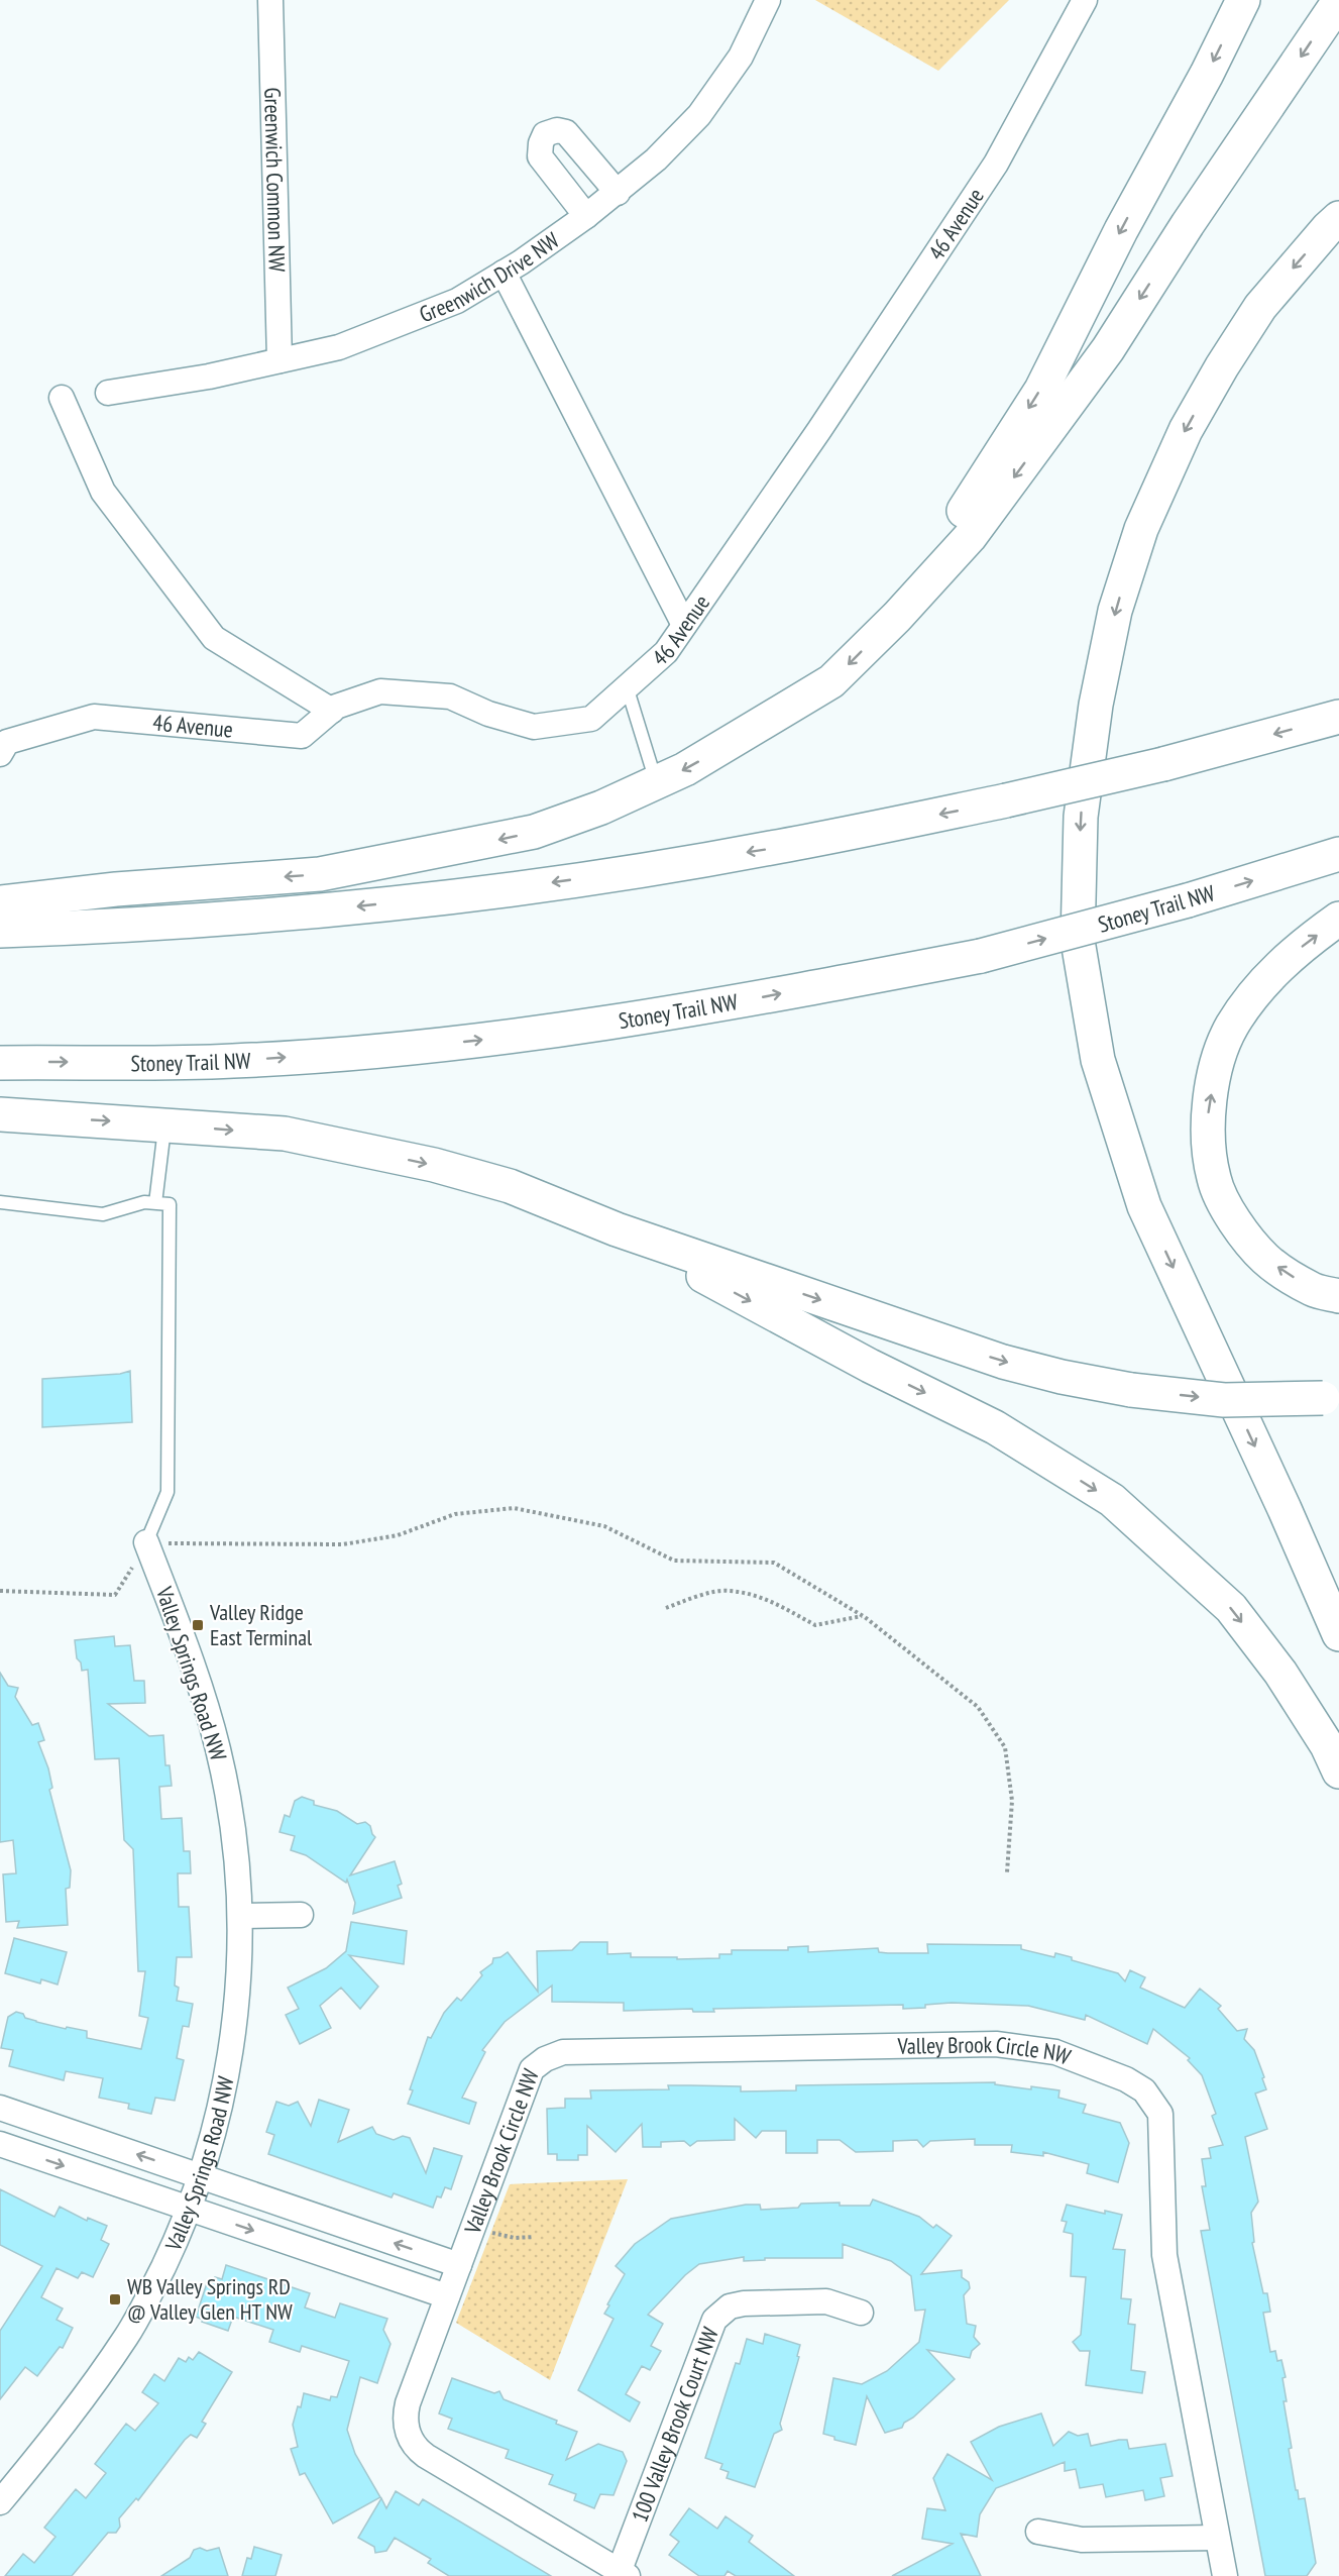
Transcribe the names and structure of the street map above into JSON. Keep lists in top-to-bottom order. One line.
{"streets":{"highway":["Stoney Trail NW"],"street":["Greenwich Common NW","46 Avenue","Greenwich Drive NW","Valley Springs Road NW","Valley Brook Circle NW","100 Valley Brook Court NW"]},"crossings":[["Greenwich Common NW","Greenwich Drive NW"],["Valley Springs Road NW","Valley Brook Circle NW"],["Valley Brook Circle NW","100 Valley Brook Court NW"]],"places":{"transit":["Valley Ridge East Terminal","WB Valley Springs RD @ Valley Glen HT NW"]}}
